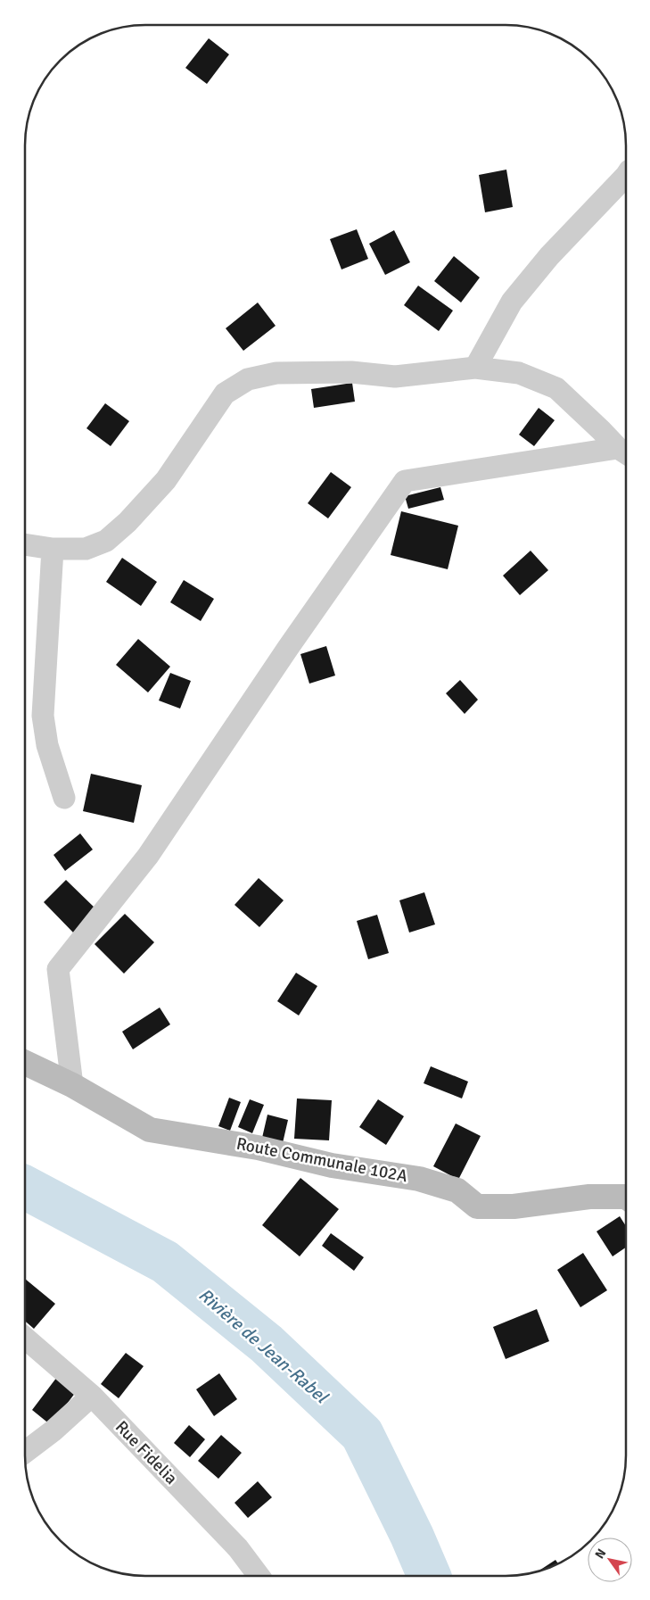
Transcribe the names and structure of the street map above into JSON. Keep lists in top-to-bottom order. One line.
{"streets":{"street":["Route Communale 102A","Rue Fidelia"]},"water":["Rivière de Jean-Rabel"],"north":"top left"}
